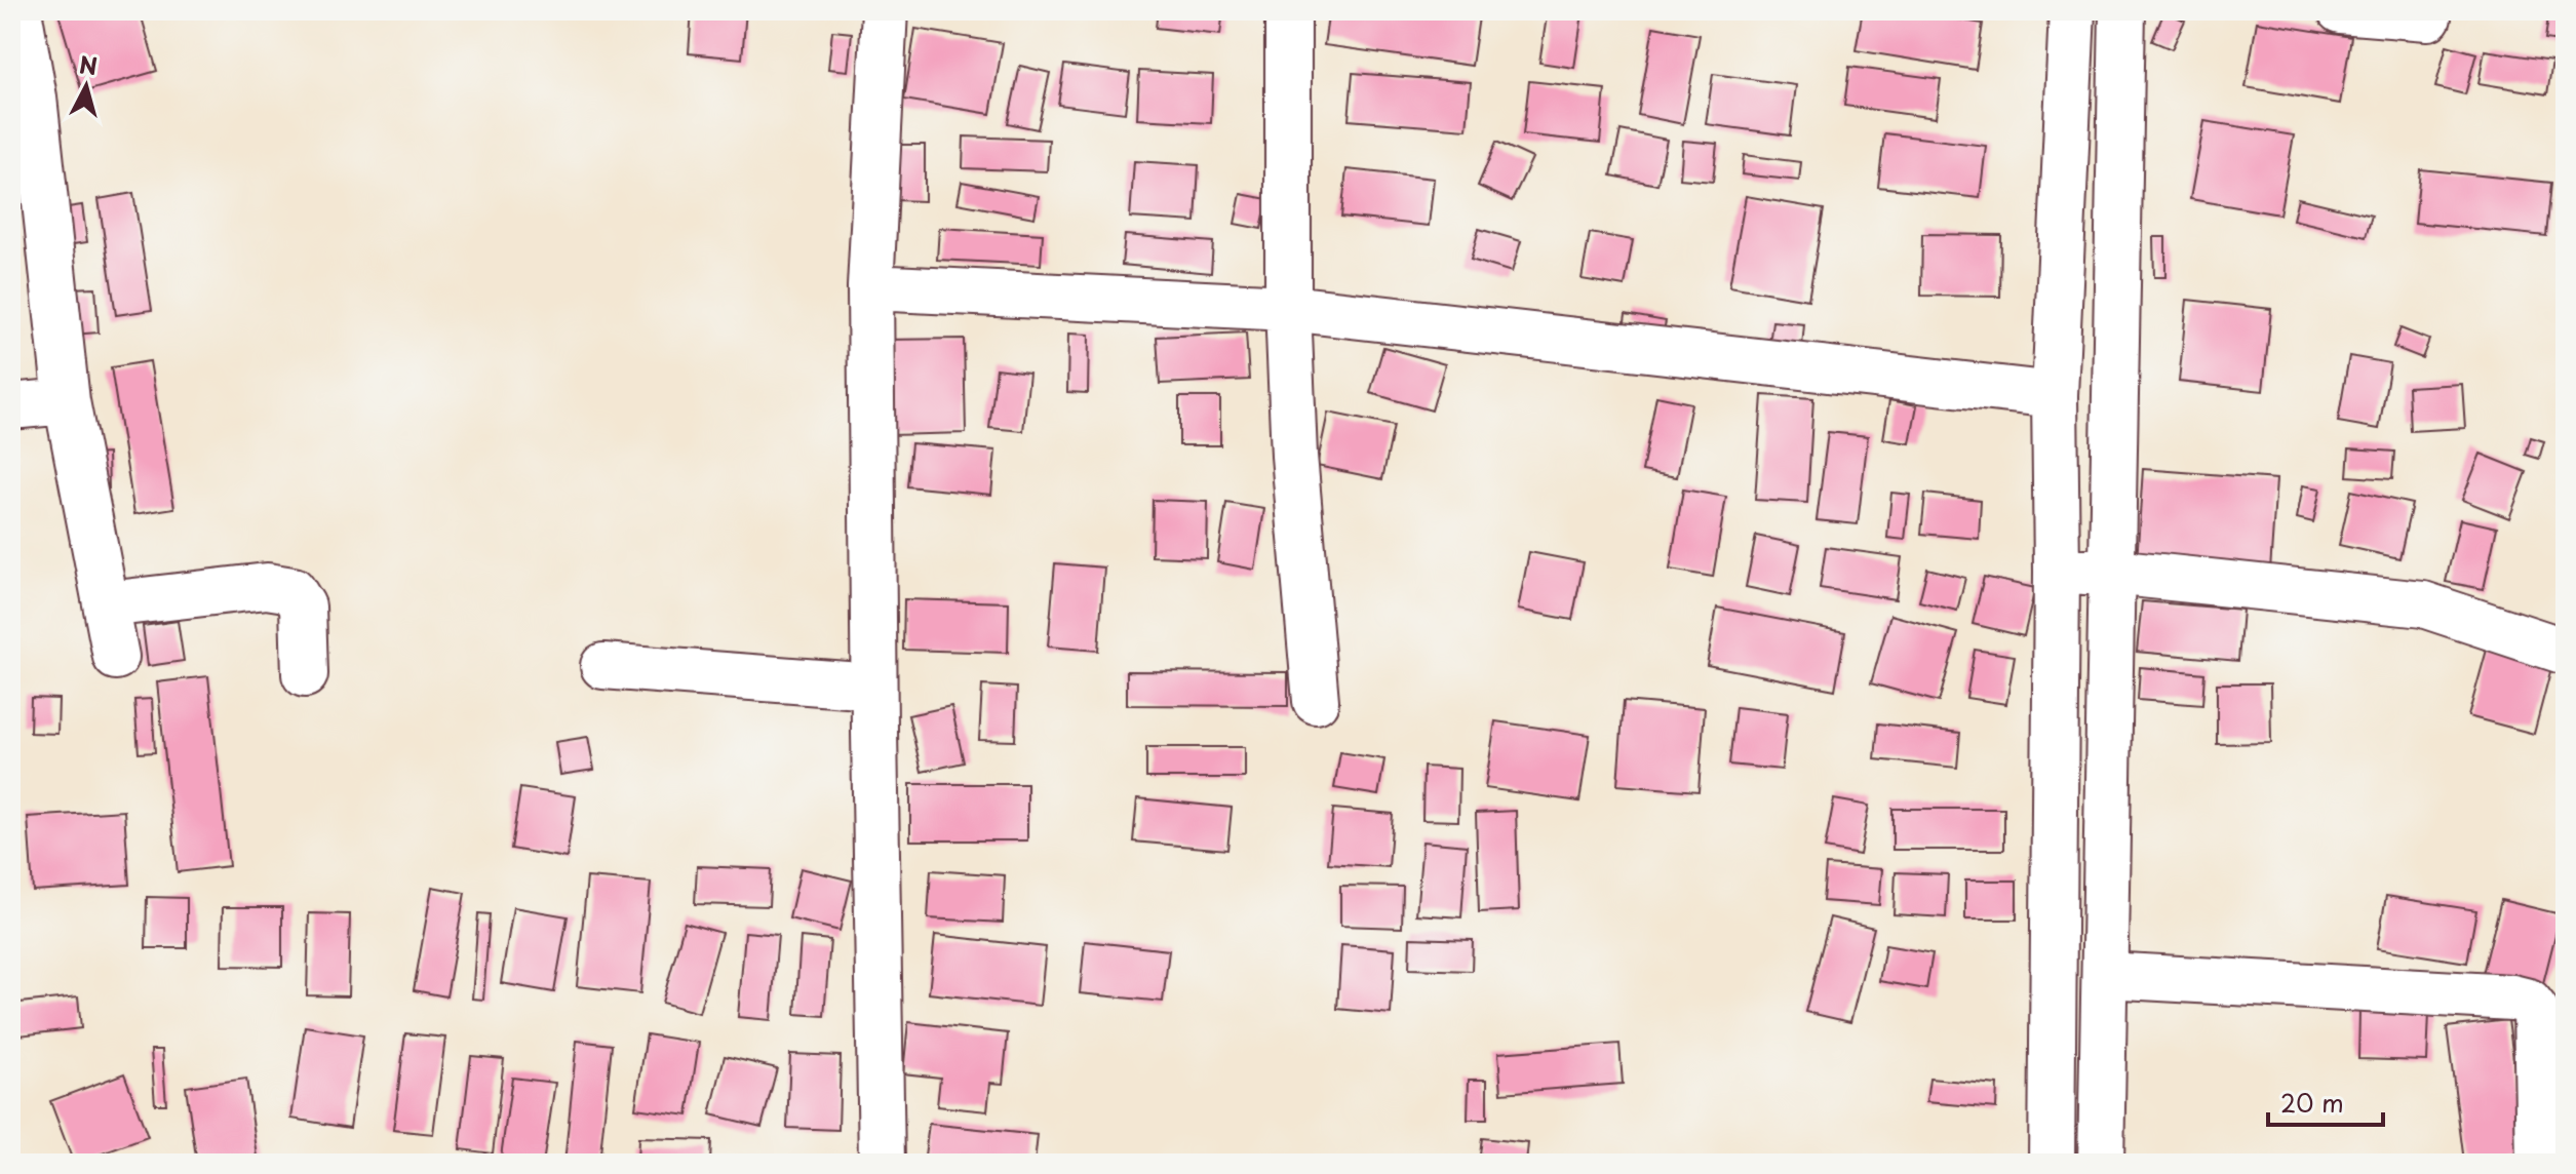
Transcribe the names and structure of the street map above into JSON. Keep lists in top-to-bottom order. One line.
{"scale_bar":"20 m","north":"top"}
